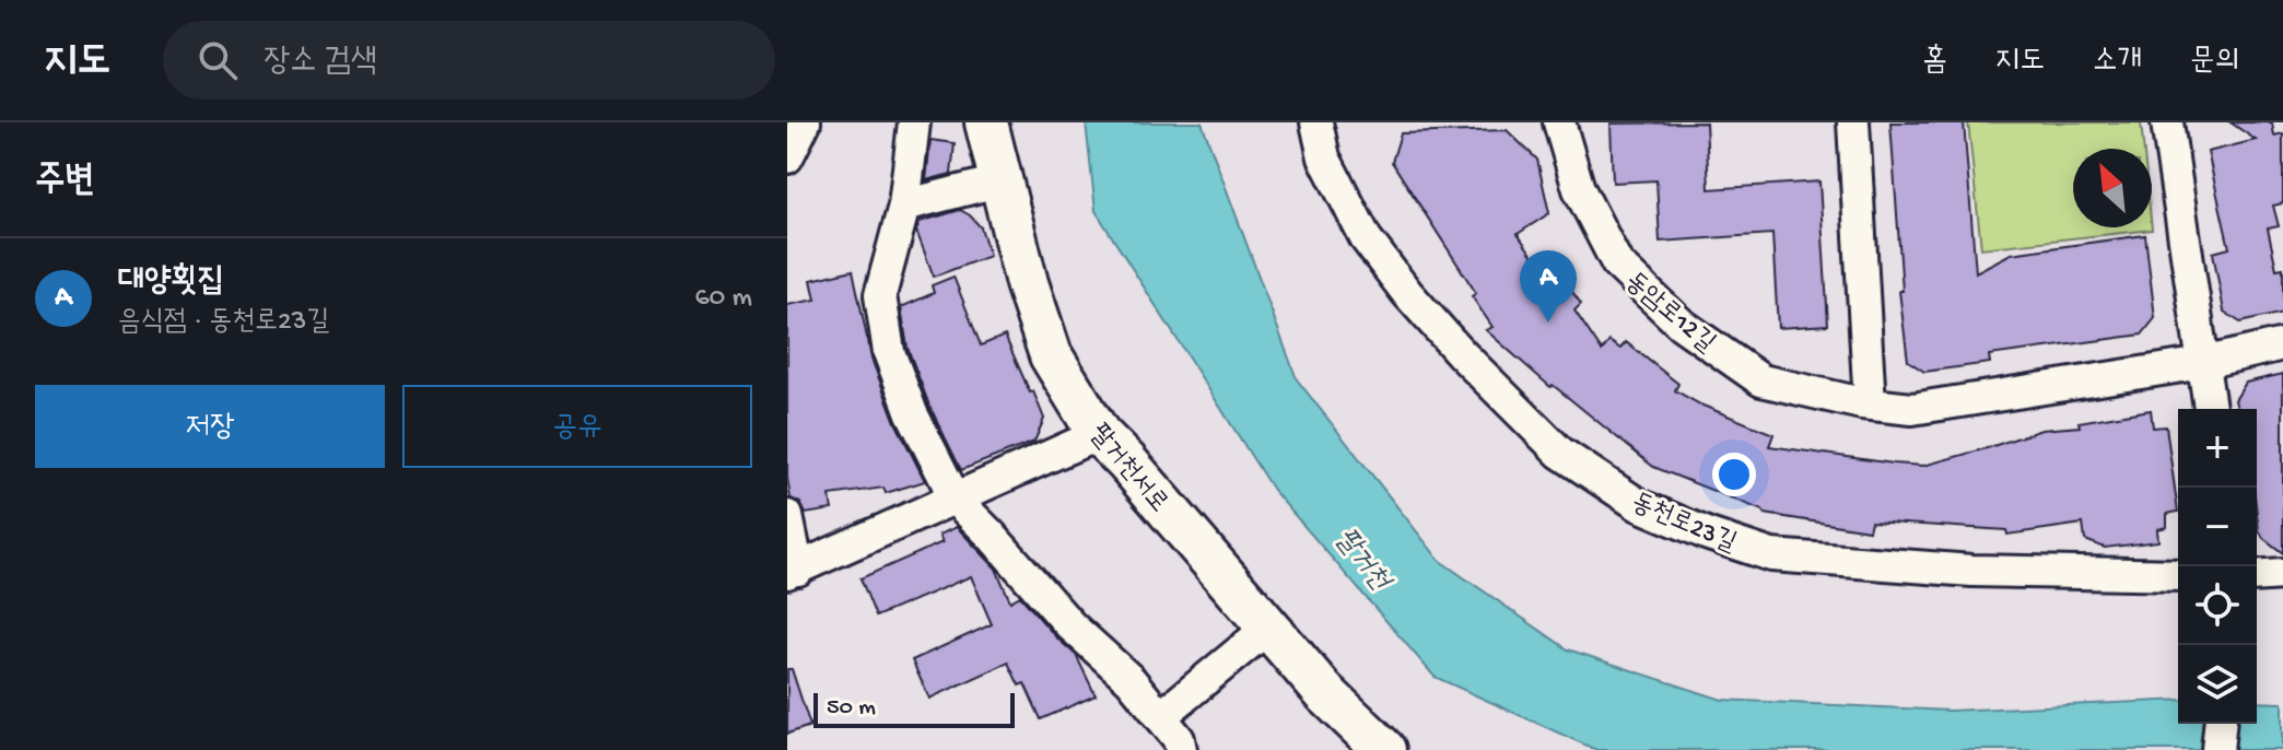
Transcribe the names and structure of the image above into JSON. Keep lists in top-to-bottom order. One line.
{"streets":{"main road":["팔거천서로"],"street":["동암로12길","동천로23길"]},"water":["팔거천"],"scale_bar":"50 m","north":"top left","page":{"header":"지도","search":"장소 검색","nav":["홈","지도","소개","문의"],"heading":"주변","list":[{"mark":"A","name":"대양횟집","note":"음식점 · 동천로23길","value":"60 m"}],"pins":"A","buttons":["저장","공유"],"map_buttons":["+","−"],"scale":"50 m"}}
